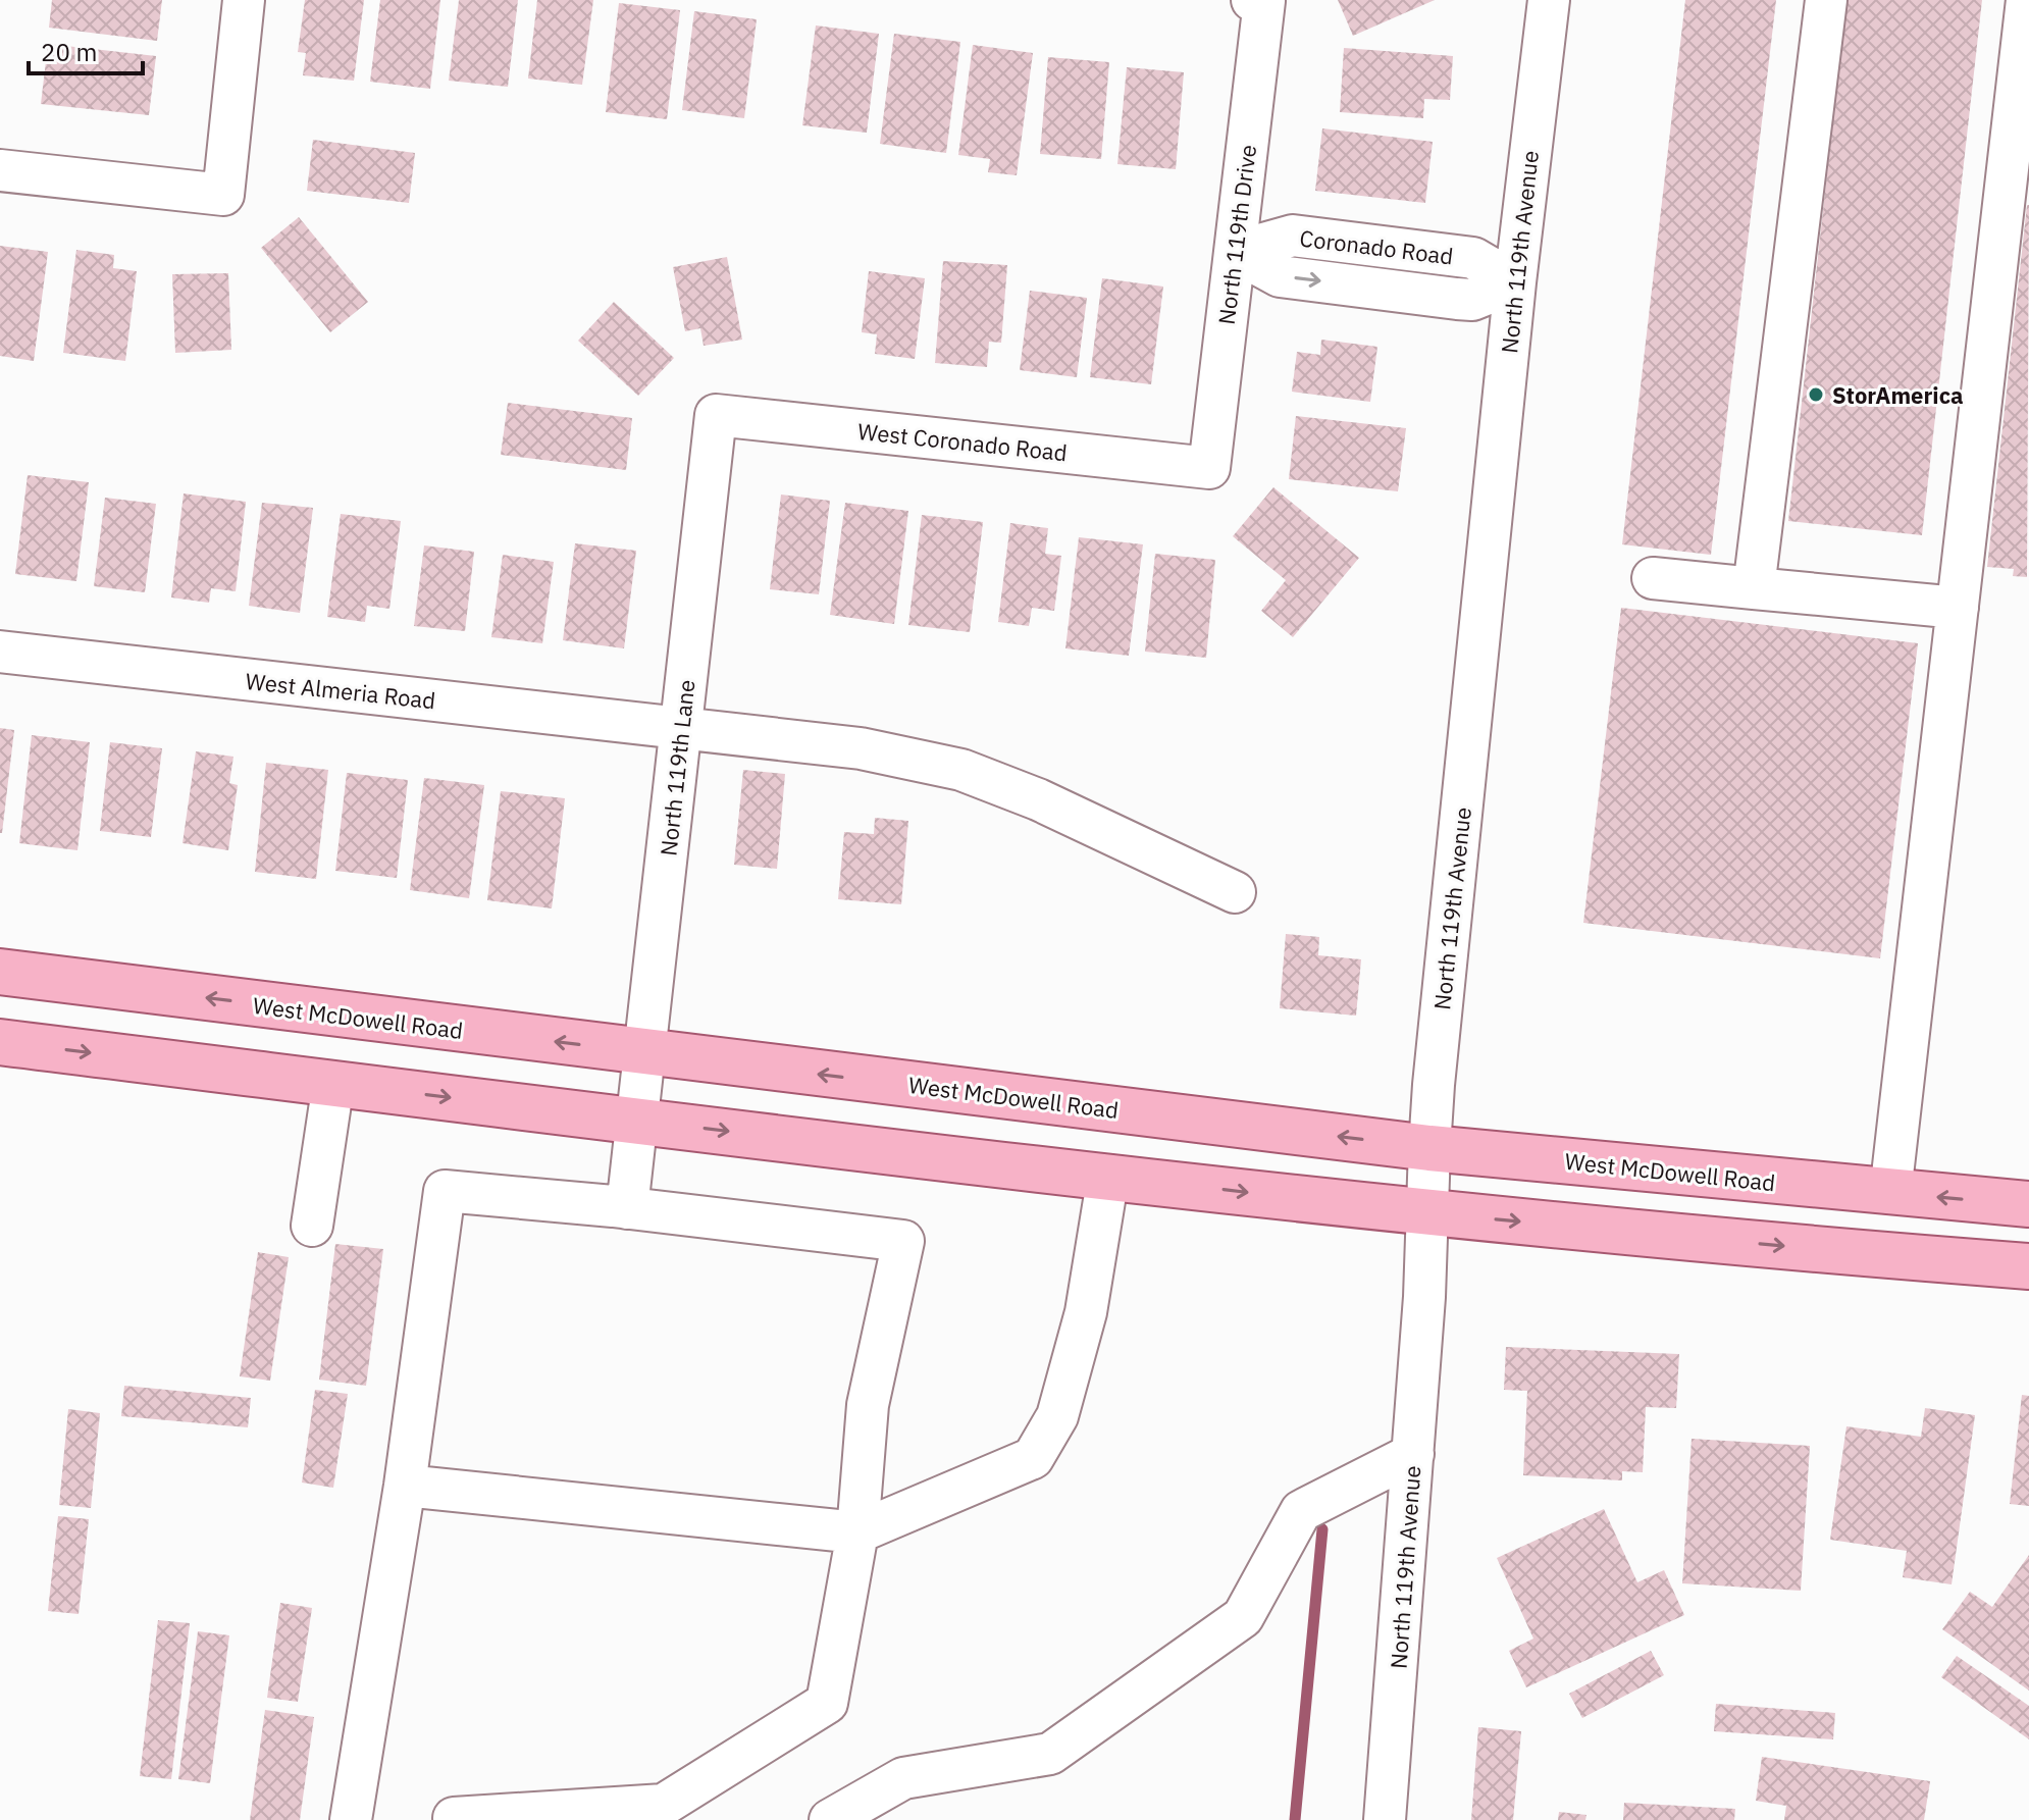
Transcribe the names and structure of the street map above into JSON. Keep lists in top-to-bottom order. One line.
{"streets":{"main road":["West McDowell Road"],"street":["North 119th Drive","Coronado Road","North 119th Avenue","West Coronado Road","West Almeria Road","North 119th Lane"]},"crossings":[["North 119th Drive","Coronado Road"],["North 119th Drive","West Coronado Road"],["Coronado Road","North 119th Avenue"],["North 119th Avenue","West McDowell Road"],["West Coronado Road","North 119th Lane"],["West Almeria Road","North 119th Lane"],["North 119th Lane","West McDowell Road"]],"places":["StorAmerica"],"scale_bar":"20 m"}
